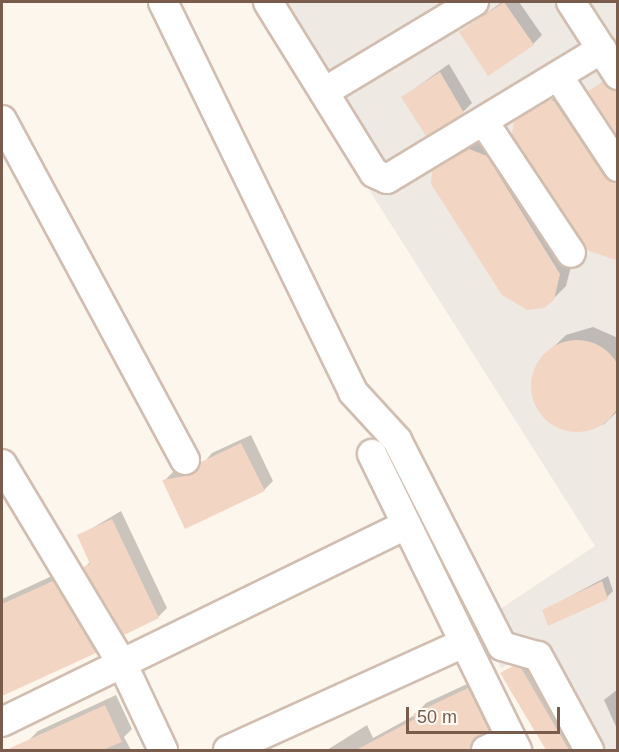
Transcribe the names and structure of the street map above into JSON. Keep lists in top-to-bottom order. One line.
{"scale_bar":"50 m"}
